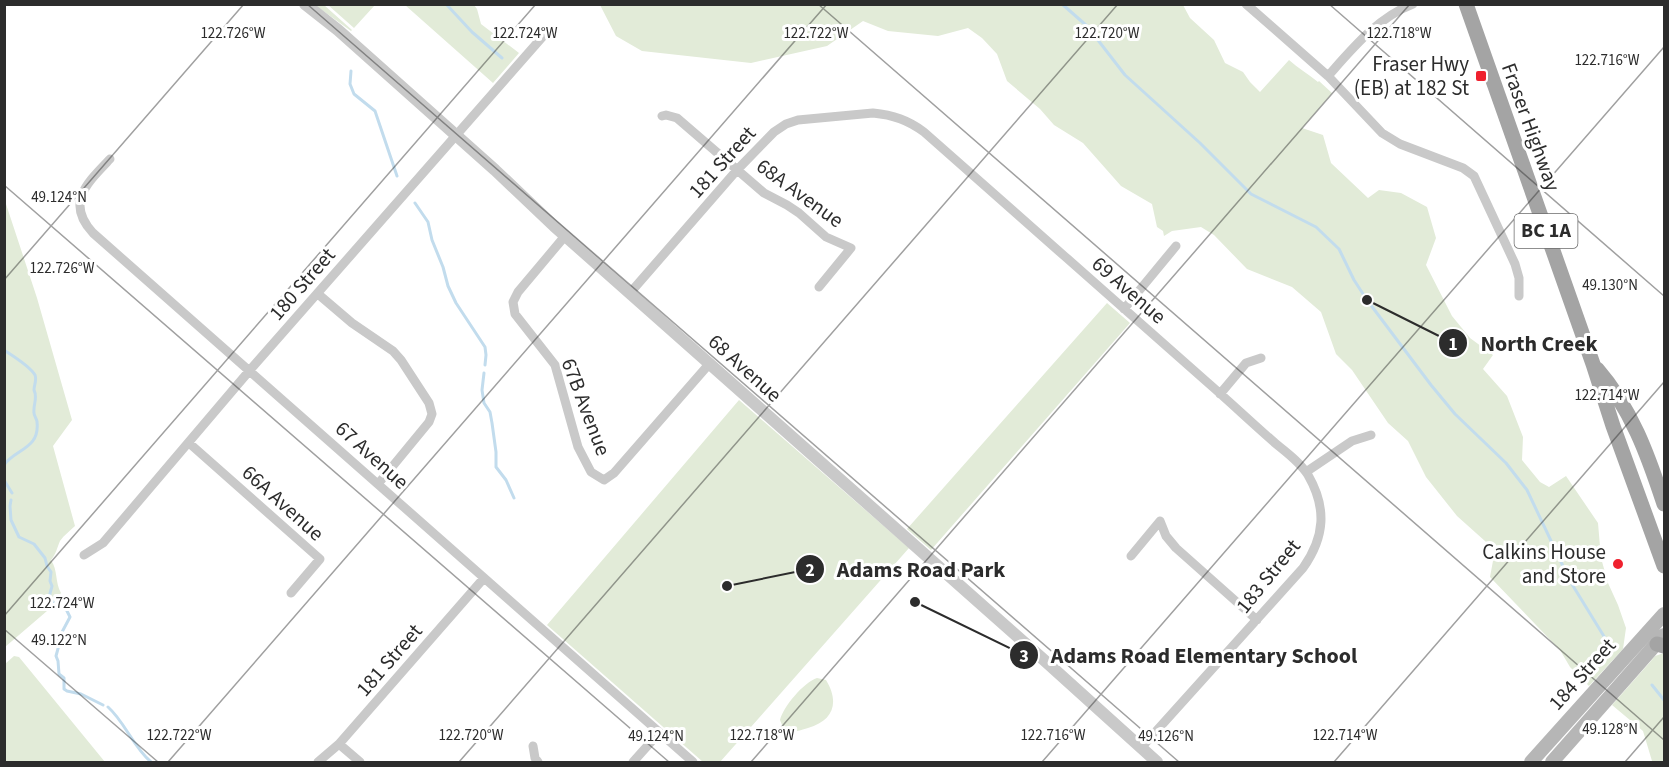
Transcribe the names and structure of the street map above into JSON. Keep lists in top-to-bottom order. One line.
{"streets":{"main road":["Fraser Highway","BC 1A","184 Street"],"street":["181 Street","68A Avenue","180 Street","69 Avenue","68 Avenue","67B Avenue","67 Avenue","66A Avenue","183 Street"]},"crossings":[["181 Street","68A Avenue"],["181 Street","69 Avenue"],["181 Street","68 Avenue"],["181 Street","67 Avenue"],["180 Street","68 Avenue"],["180 Street","67 Avenue"],["180 Street","66A Avenue"],["69 Avenue","183 Street"],["68 Avenue","67B Avenue"],["68 Avenue","183 Street"]],"places":{"transit":["Fraser Hwy (EB) at 182 St"],"other":["North Creek","Calkins House and Store","Adams Road Park","Adams Road Elementary School"]},"coordinates":["122.726°W","122.724°W","122.722°W","122.720°W","122.718°W","122.716°W","49.124°N","49.130°N","122.714°W","49.122°N","49.128°N","49.126°N"]}
